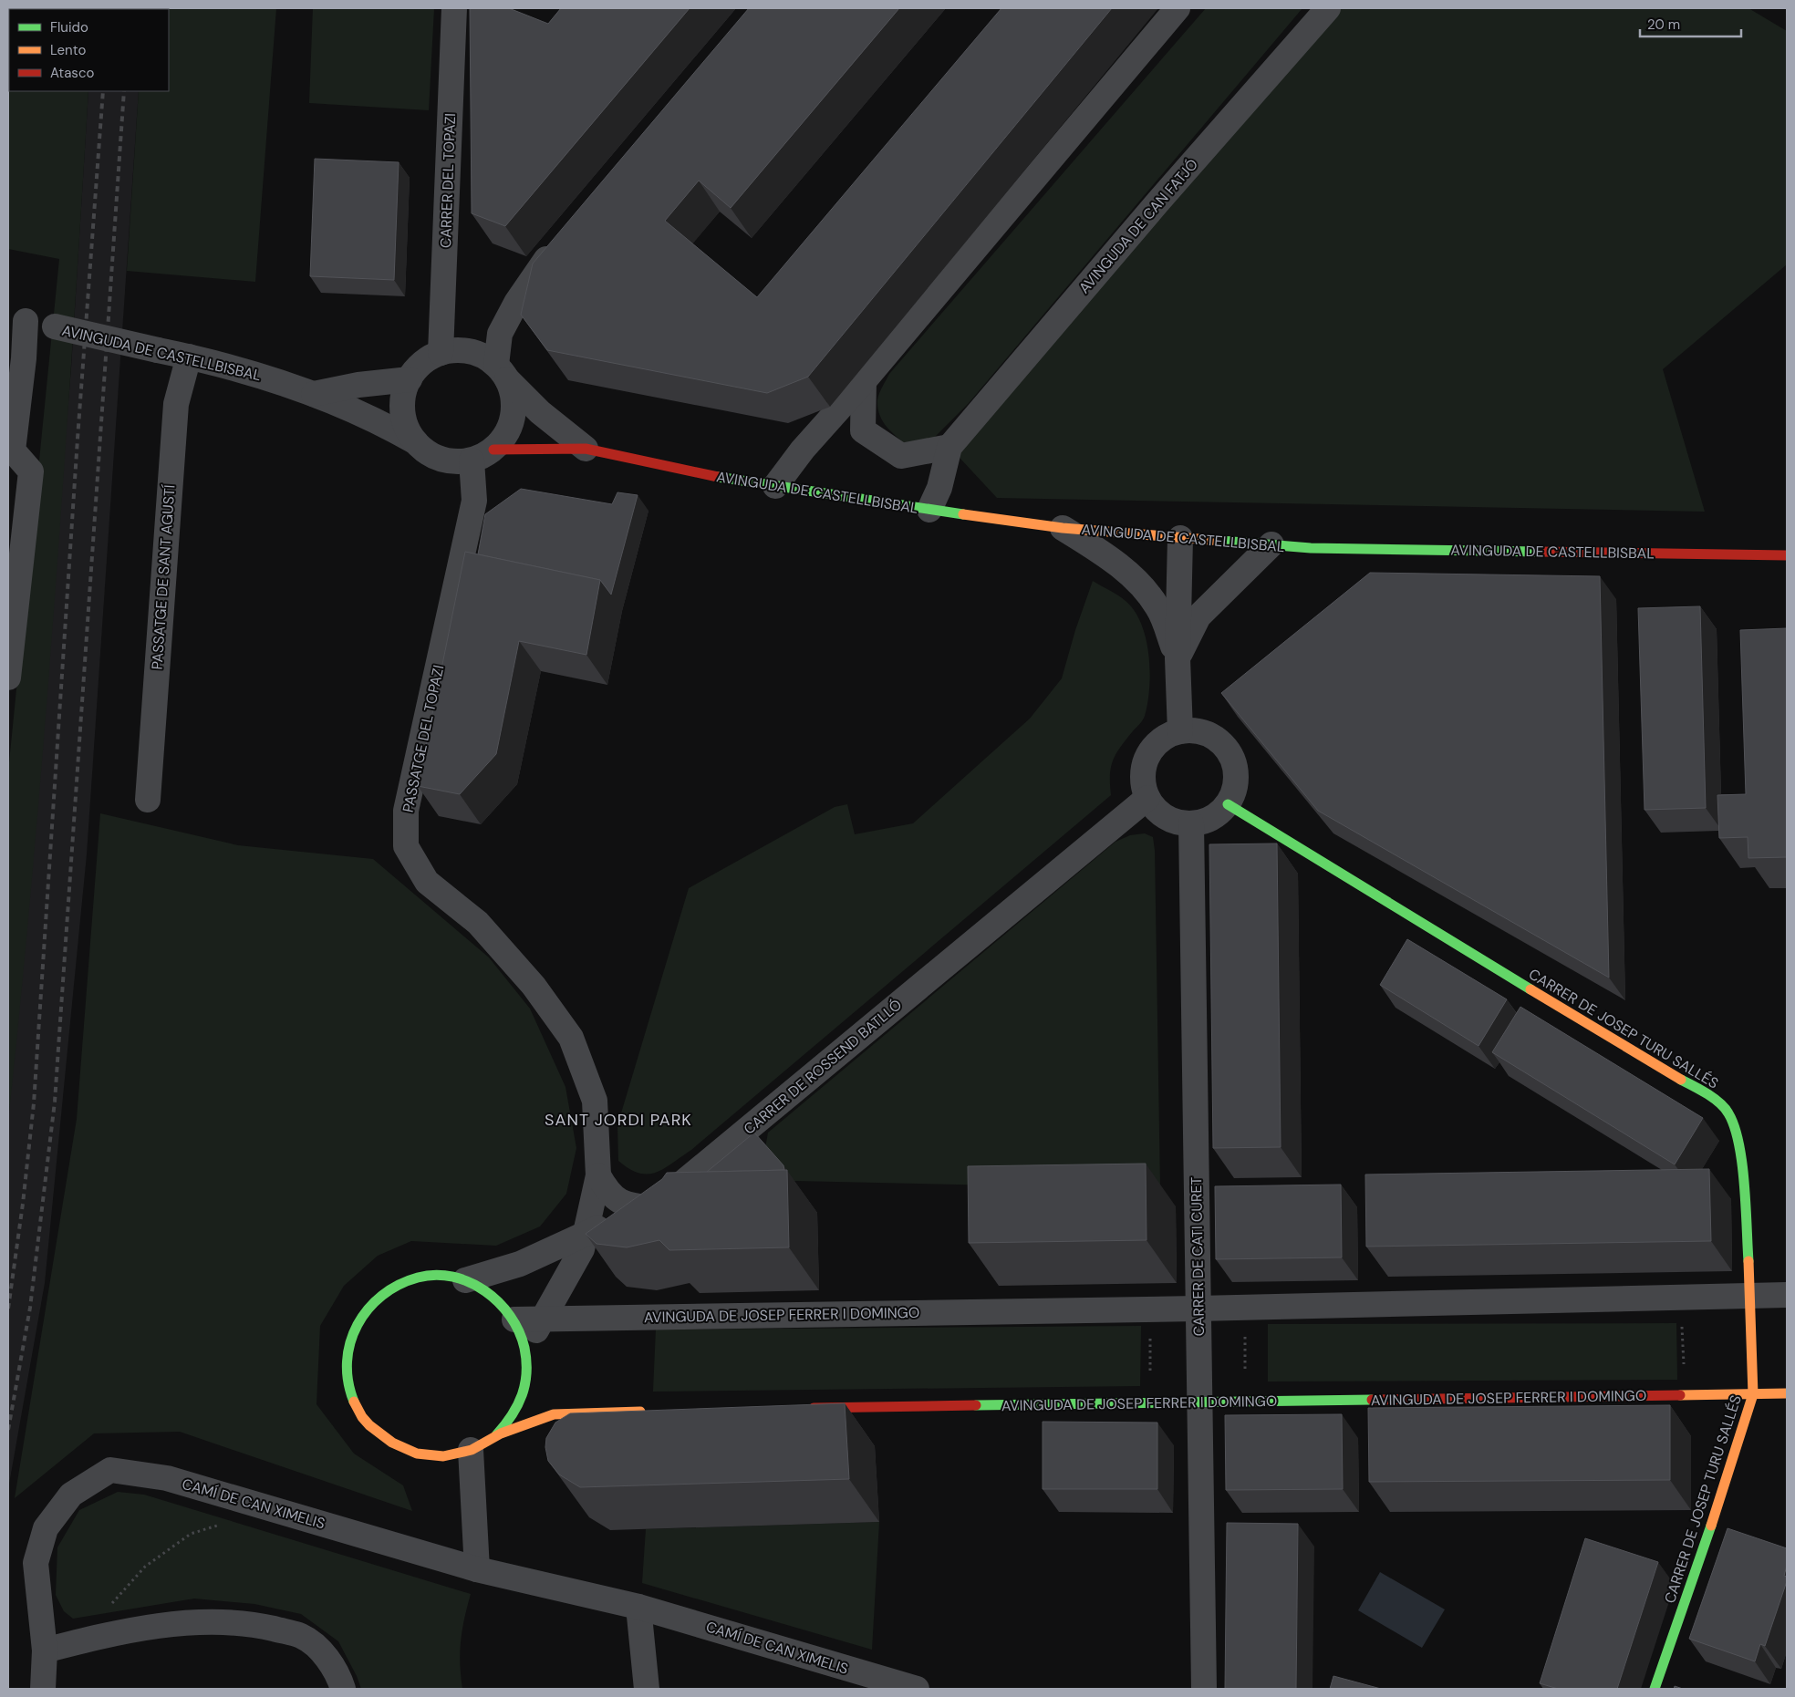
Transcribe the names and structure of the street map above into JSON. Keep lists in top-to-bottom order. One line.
{"streets":{"street":["CARRER DEL TOPAZI","AVINGUDA DE CAN FATJÓ","AVINGUDA DE CASTELLBISBAL","PASSATGE DE SANT AGUSTÍ","PASSATGE DEL TOPAZI","CARRER DE JOSEP TURU SALLÉS","CARRER DE ROSSEND BATLLÓ","CARRER DE CATI CURET","AVINGUDA DE JOSEP FERRER I DOMINGO","CAMÍ DE CAN XIMELIS"]},"crossings":[["CARRER DEL TOPAZI","AVINGUDA DE CASTELLBISBAL"],["CARRER DEL TOPAZI","PASSATGE DEL TOPAZI"],["AVINGUDA DE CAN FATJÓ","AVINGUDA DE CASTELLBISBAL"],["AVINGUDA DE CASTELLBISBAL","PASSATGE DE SANT AGUSTÍ"],["AVINGUDA DE CASTELLBISBAL","PASSATGE DEL TOPAZI"],["PASSATGE DEL TOPAZI","CARRER DE ROSSEND BATLLÓ"],["PASSATGE DEL TOPAZI","AVINGUDA DE JOSEP FERRER I DOMINGO"],["CARRER DE JOSEP TURU SALLÉS","CARRER DE ROSSEND BATLLÓ"],["CARRER DE JOSEP TURU SALLÉS","CARRER DE CATI CURET"],["CARRER DE JOSEP TURU SALLÉS","AVINGUDA DE JOSEP FERRER I DOMINGO"],["CARRER DE ROSSEND BATLLÓ","CARRER DE CATI CURET"],["CARRER DE CATI CURET","AVINGUDA DE JOSEP FERRER I DOMINGO"]],"districts":["SANT JORDI PARK"],"legend":["Fluido","Lento","Atasco"],"scale_bar":"20 m"}
